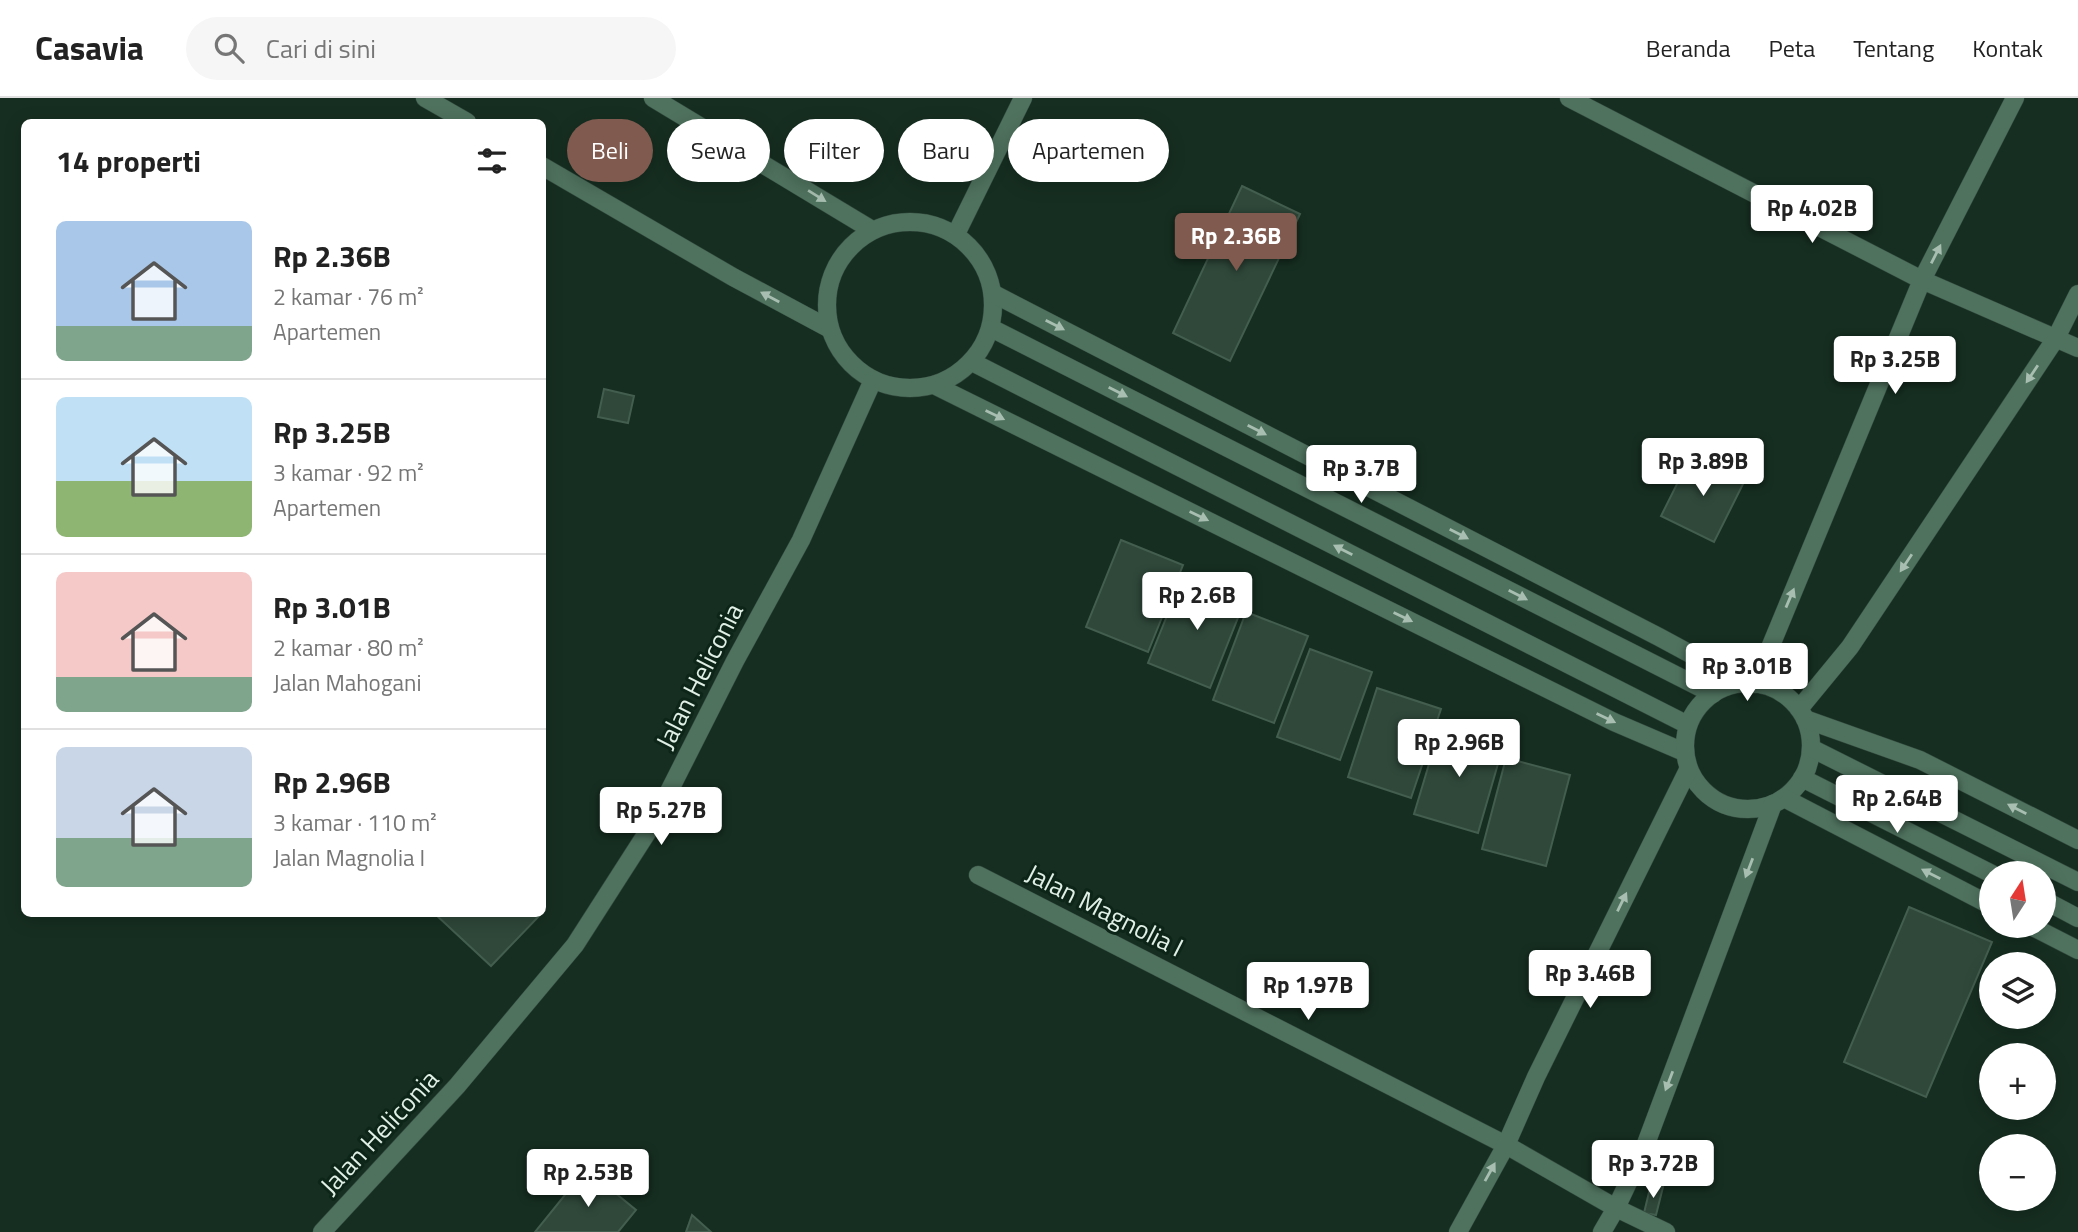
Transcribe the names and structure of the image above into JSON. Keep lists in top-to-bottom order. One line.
{"streets":{"street":["Jalan Heliconia","Jalan Magnolia I"]},"north":"top","page":{"header":"Casavia","search":"Cari di sini","nav":["Beranda","Peta","Tentang","Kontak"],"chip":["Beli","Sewa","Filter","Baru","Apartemen"],"heading":"14 properti","price":["Rp 4.02B","Rp 2.36B","Rp 3.25B","Rp 3.89B","Rp 3.7B","Rp 2.6B","Rp 3.01B","Rp 2.96B","Rp 2.64B","Rp 5.27B","Rp 3.46B","Rp 1.97B","Rp 3.72B","Rp 2.53B"],"list":[{"name":"Rp 2.36B","note":"2 kamar · 76 m² · Apartemen"},{"name":"Rp 3.25B","note":"3 kamar · 92 m² · Apartemen"},{"name":"Rp 3.01B","note":"2 kamar · 80 m² · Jalan Mahogani"},{"name":"Rp 2.96B","note":"3 kamar · 110 m² · Jalan Magnolia I"}],"map_buttons":["+","−"]}}
